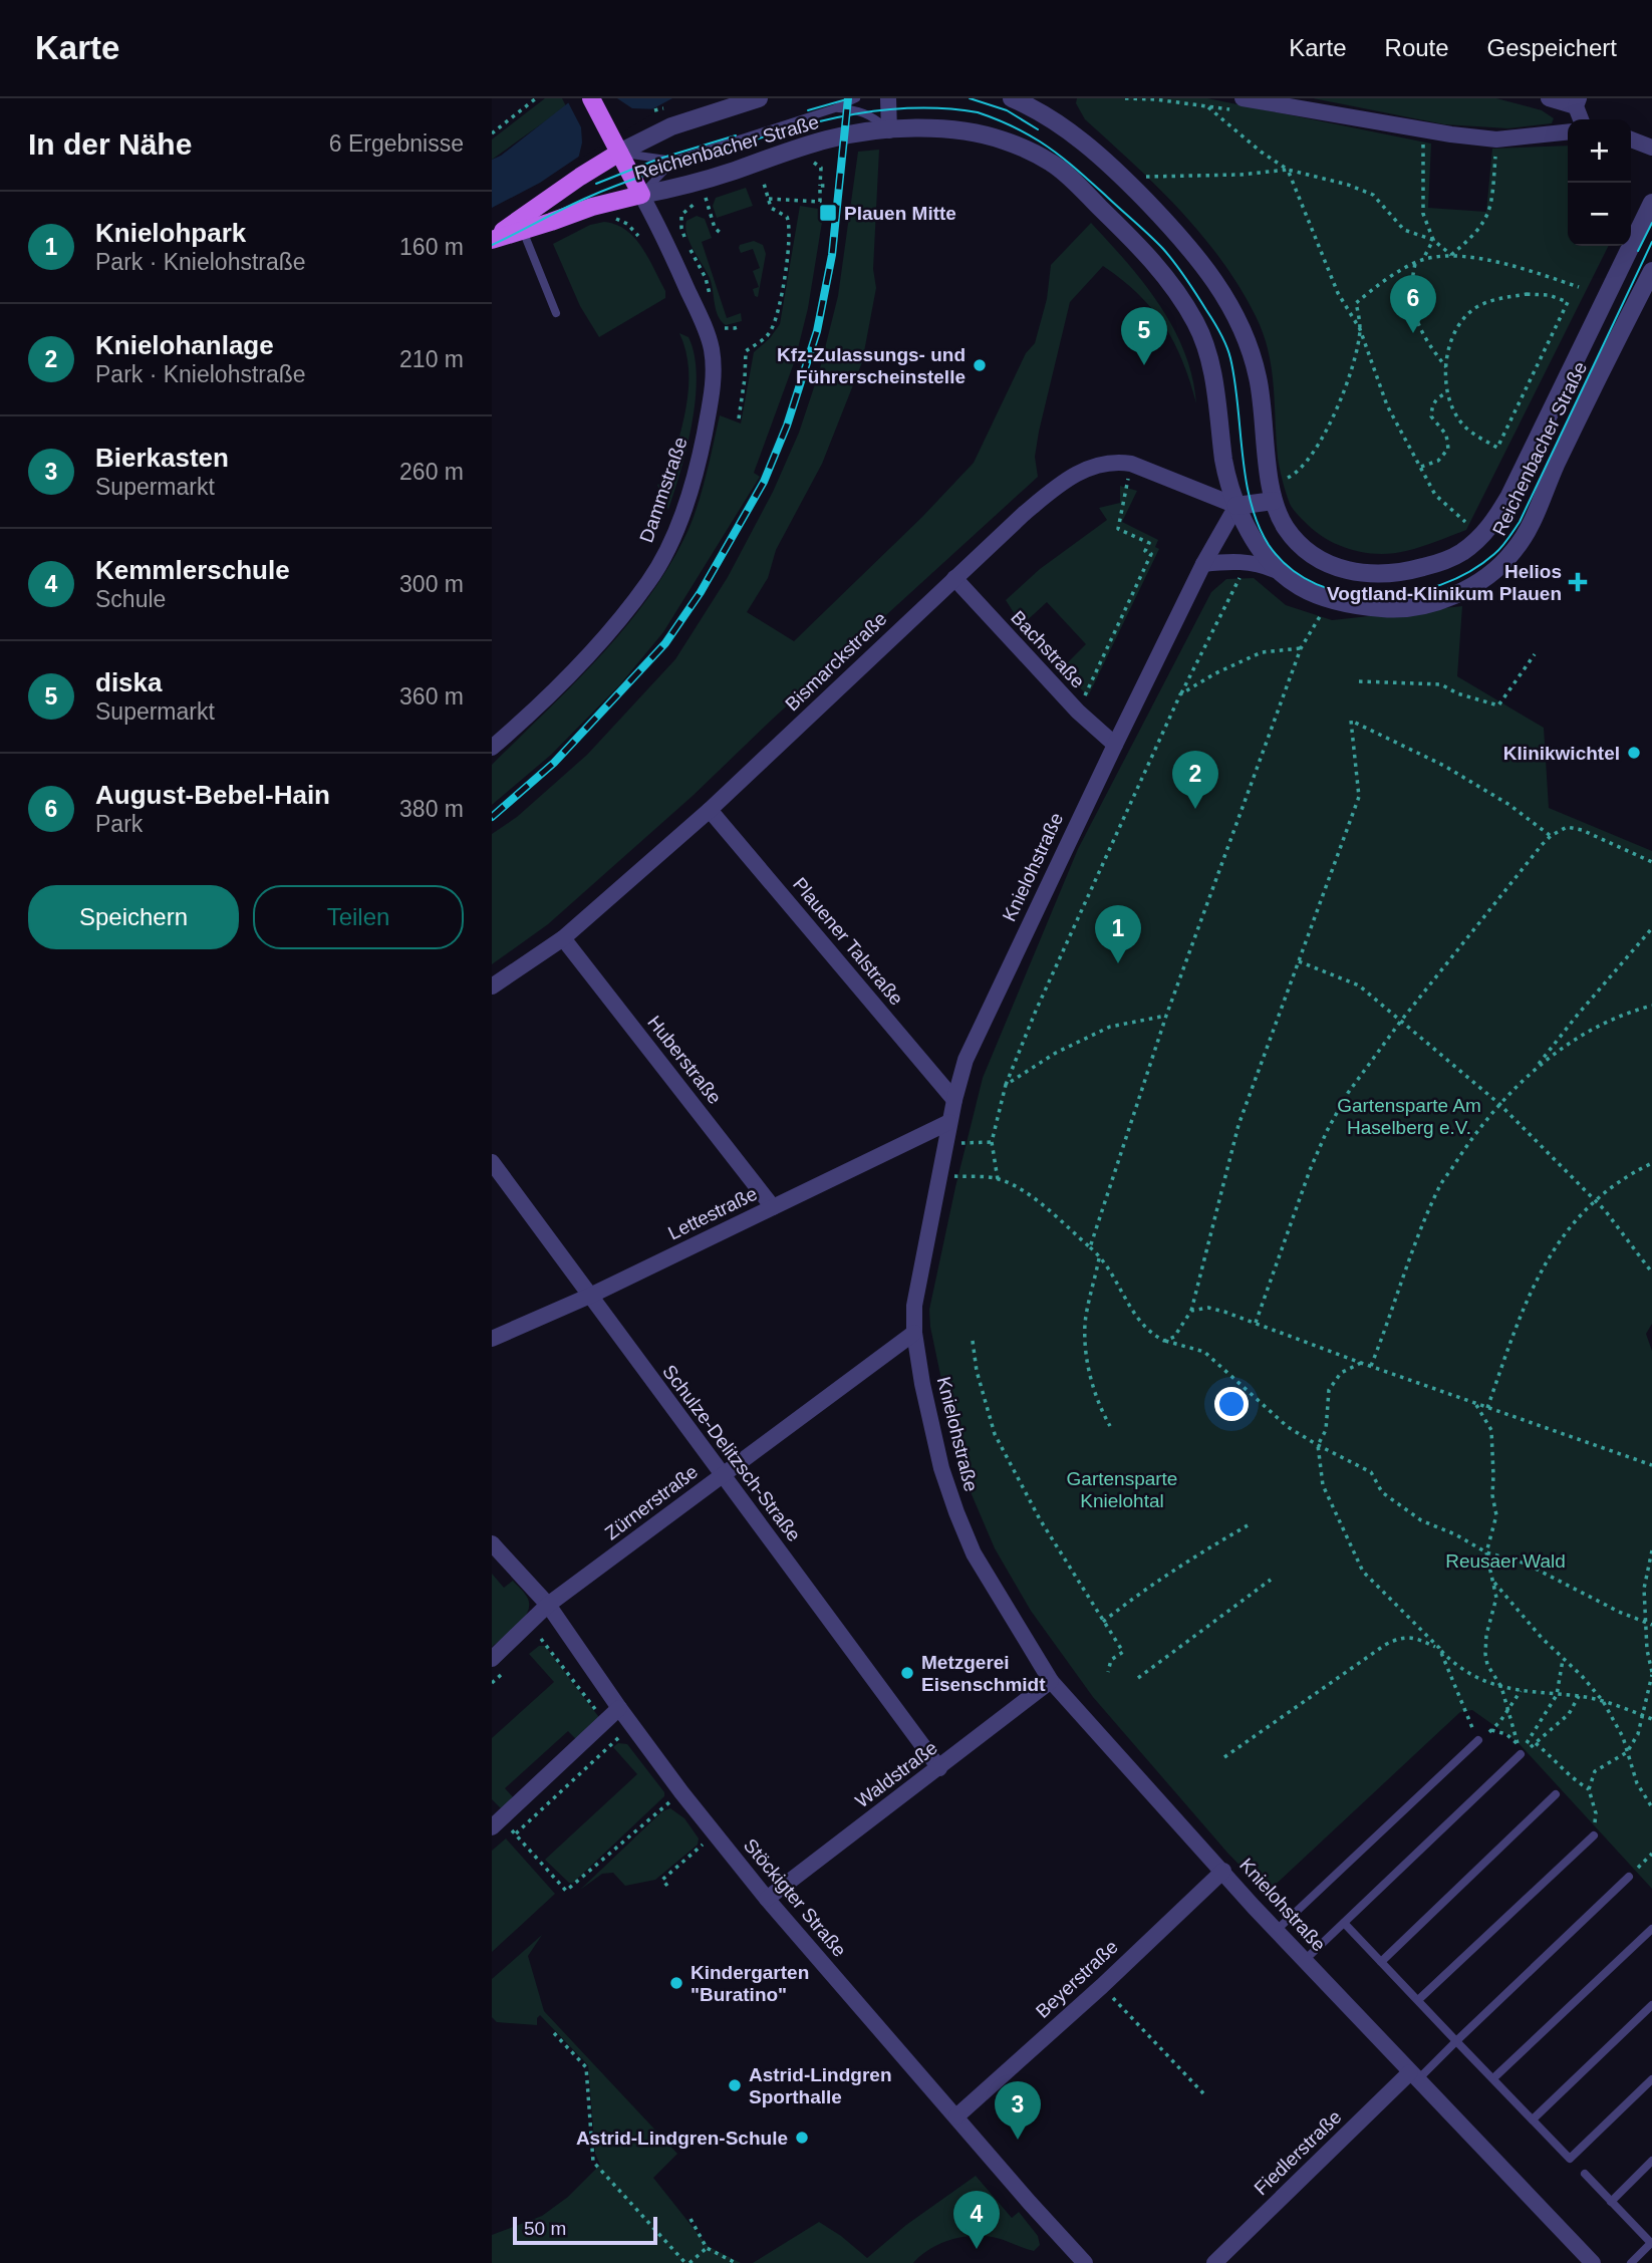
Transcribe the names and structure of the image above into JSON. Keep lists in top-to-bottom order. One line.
{"streets":{"main road":["Reichenbacher Straße"],"street":["Dammstraße","Bachstraße","Bismarckstraße","Knielohstraße","Plauener Talstraße","Huberstraße","Lettestraße","Schulze-Delitzsch-Straße","Zürnerstraße","Waldstraße","Stöckigter Straße","Beyerstraße","Fiedlerstraße"]},"crossings":[["Reichenbacher Straße","Dammstraße"],["Reichenbacher Straße","Bismarckstraße"],["Reichenbacher Straße","Knielohstraße"],["Bachstraße","Bismarckstraße"],["Bachstraße","Knielohstraße"],["Bismarckstraße","Knielohstraße"],["Bismarckstraße","Plauener Talstraße"],["Bismarckstraße","Huberstraße"],["Knielohstraße","Plauener Talstraße"],["Knielohstraße","Lettestraße"],["Knielohstraße","Zürnerstraße"],["Knielohstraße","Waldstraße"],["Knielohstraße","Beyerstraße"],["Knielohstraße","Fiedlerstraße"],["Huberstraße","Lettestraße"],["Lettestraße","Schulze-Delitzsch-Straße"],["Schulze-Delitzsch-Straße","Zürnerstraße"],["Schulze-Delitzsch-Straße","Waldstraße"],["Zürnerstraße","Stöckigter Straße"],["Waldstraße","Stöckigter Straße"],["Stöckigter Straße","Beyerstraße"]],"parks":["Gartensparte Am Haselberg e.V.","Gartensparte Knielohtal","Reusaer Wald"],"places":{"transit":["Plauen Mitte"],"other":["Kfz-Zulassungs- und Führerscheinstelle","Klinikwichtel","Metzgerei Eisenschmidt","Kindergarten \"Buratino\"","Astrid-Lindgren Sporthalle","Astrid-Lindgren-Schule"],"health":["Helios Vogtland-Klinikum Plauen"]},"scale_bar":"50 m","page":{"header":"Karte","nav":["Karte","Route","Gespeichert"],"heading":["In der Nähe","6 Ergebnisse"],"map_buttons":["+","−"],"list":[{"mark":"1","name":"Knielohpark","note":"Park · Knielohstraße","value":"160 m"},{"mark":"2","name":"Knielohanlage","note":"Park · Knielohstraße","value":"210 m"},{"mark":"3","name":"Bierkasten","note":"Supermarkt","value":"260 m"},{"mark":"4","name":"Kemmlerschule","note":"Schule","value":"300 m"},{"mark":"5","name":"diska","note":"Supermarkt","value":"360 m"},{"mark":"6","name":"August-Bebel-Hain","note":"Park","value":"380 m"}],"pins":["6","5","2","1","3","4"],"buttons":["Speichern","Teilen"],"scale":"50 m"}}
